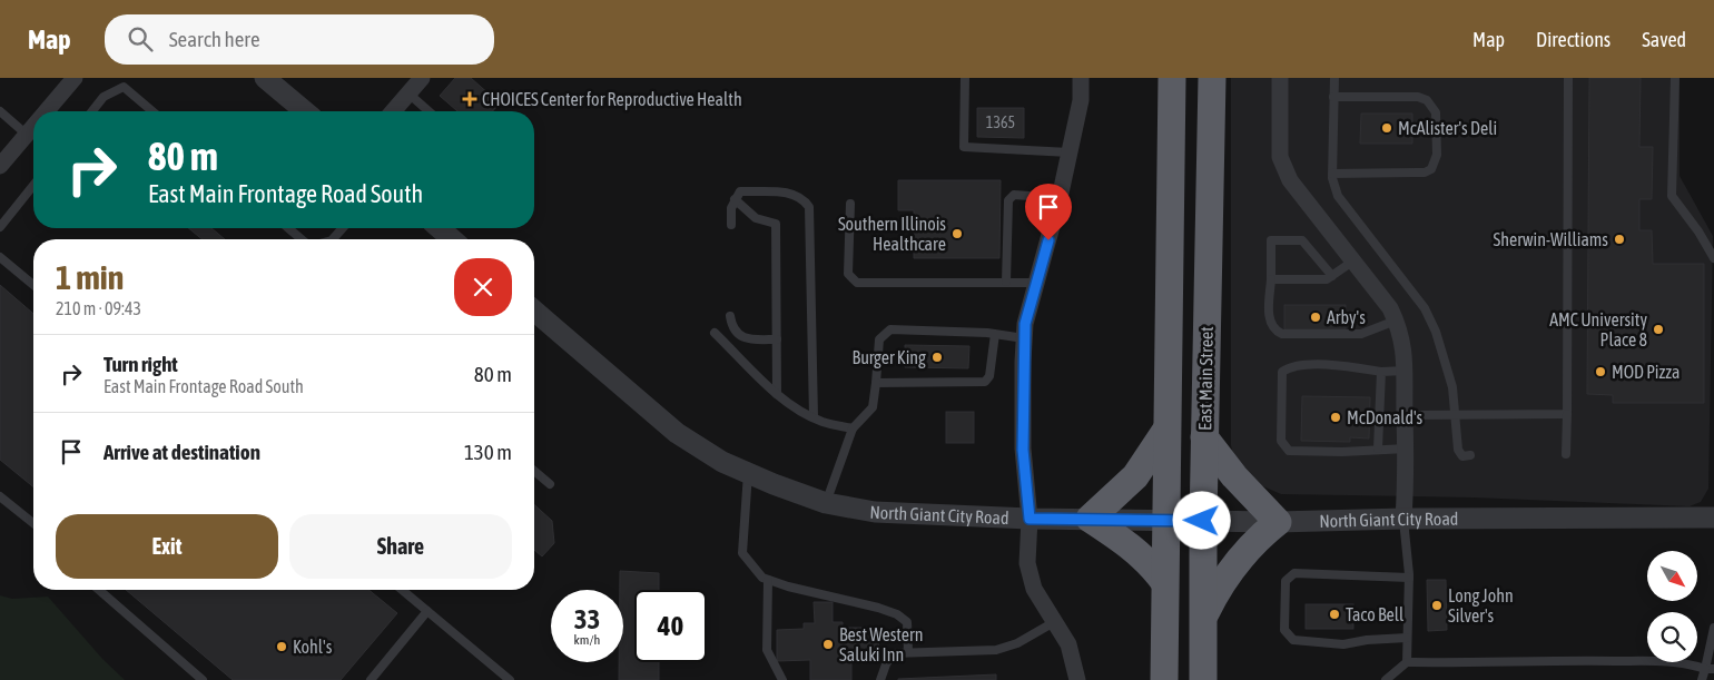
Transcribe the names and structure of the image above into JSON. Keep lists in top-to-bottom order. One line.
{"streets":{"highway":["East Main Street"],"street":["North Giant City Road"]},"crossings":[["East Main Street","North Giant City Road"]],"places":{"health":["CHOICES Center for Reproductive Health"],"other":["McAlister's Deli","Southern Illinois Healthcare","Sherwin-Williams","Arby's","AMC University Place 8","Burger King","MOD Pizza","McDonald's","Long John Silver's","Taco Bell","Best Western Saluki Inn","Kohl's"]},"house_numbers":["1365"],"north":"bottom right","page":{"header":"Map","search":"Search here","nav":["Map","Directions","Saved"],"turn":["80 m","East Main Frontage Road South"],"heading":["1 min","210 m · 09:43"],"list":[{"name":"Turn right","note":"East Main Frontage Road South","value":"80 m"},{"name":"Arrive at destination","value":"130 m"}],"buttons":["Exit","Share"],"speed":"33 km/h","limit":"40"}}
